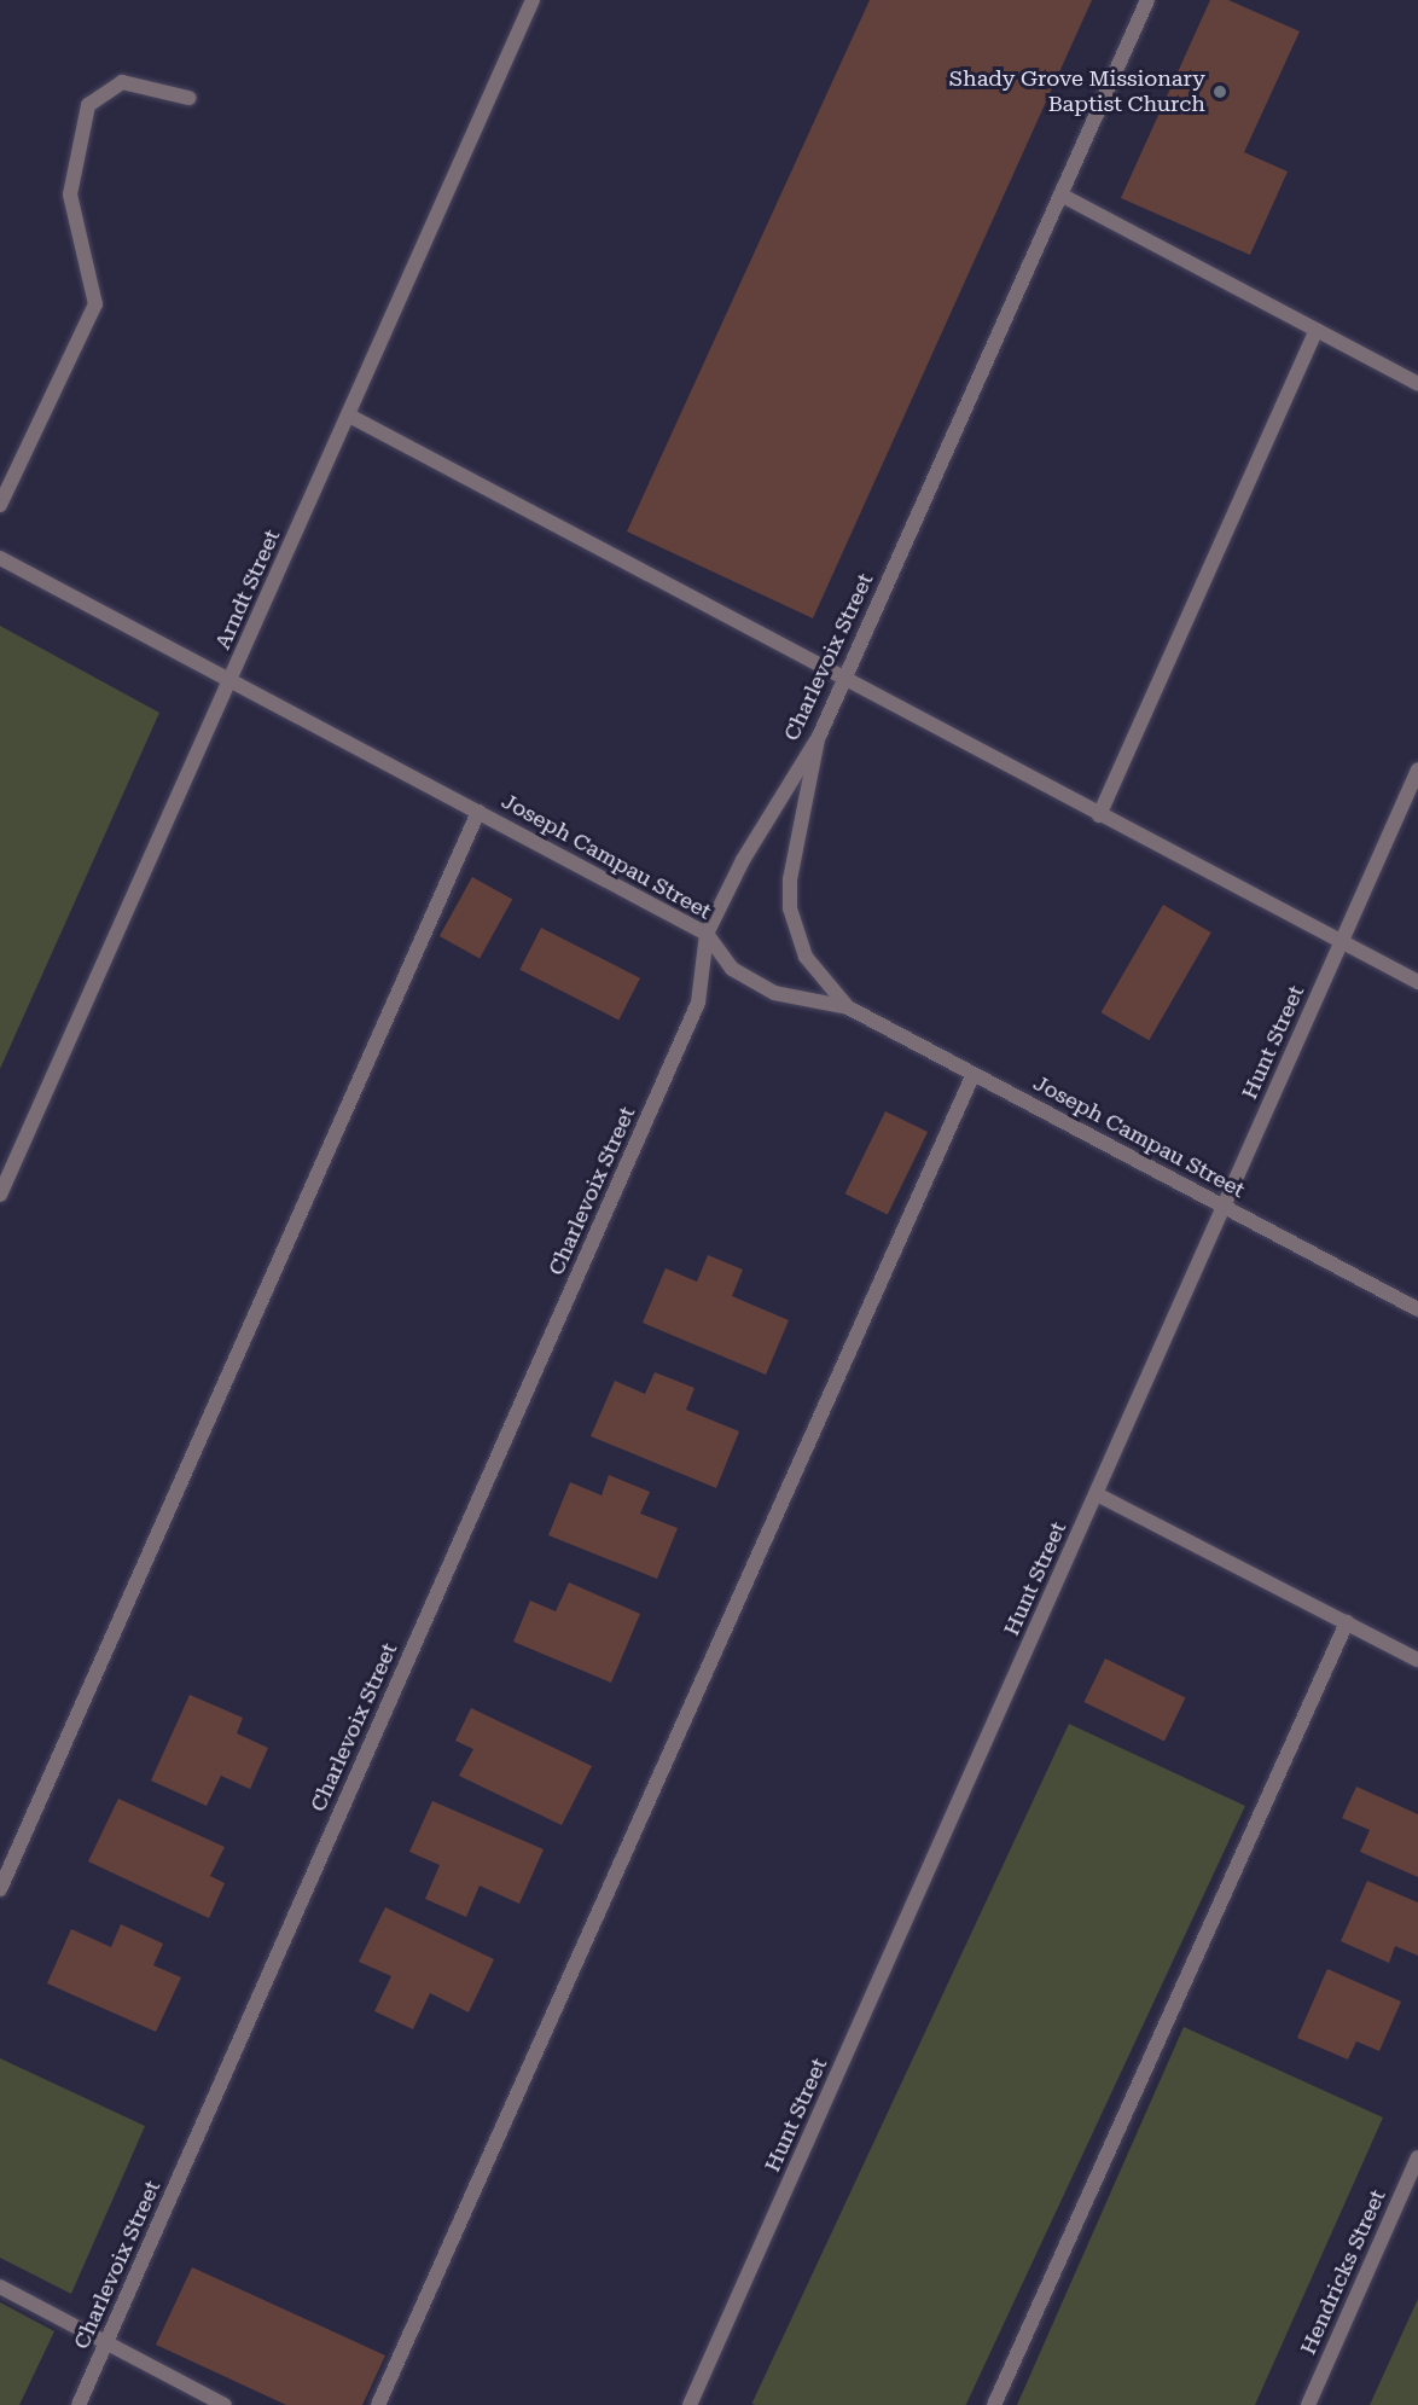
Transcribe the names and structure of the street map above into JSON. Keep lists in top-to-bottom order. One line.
{"streets":{"street":["Arndt Street","Charlevoix Street","Joseph Campau Street","Hunt Street","Hendricks Street"]},"crossings":[["Arndt Street","Joseph Campau Street"],["Charlevoix Street","Joseph Campau Street"],["Joseph Campau Street","Hunt Street"]],"places":["Shady Grove Missionary Baptist Church"]}
